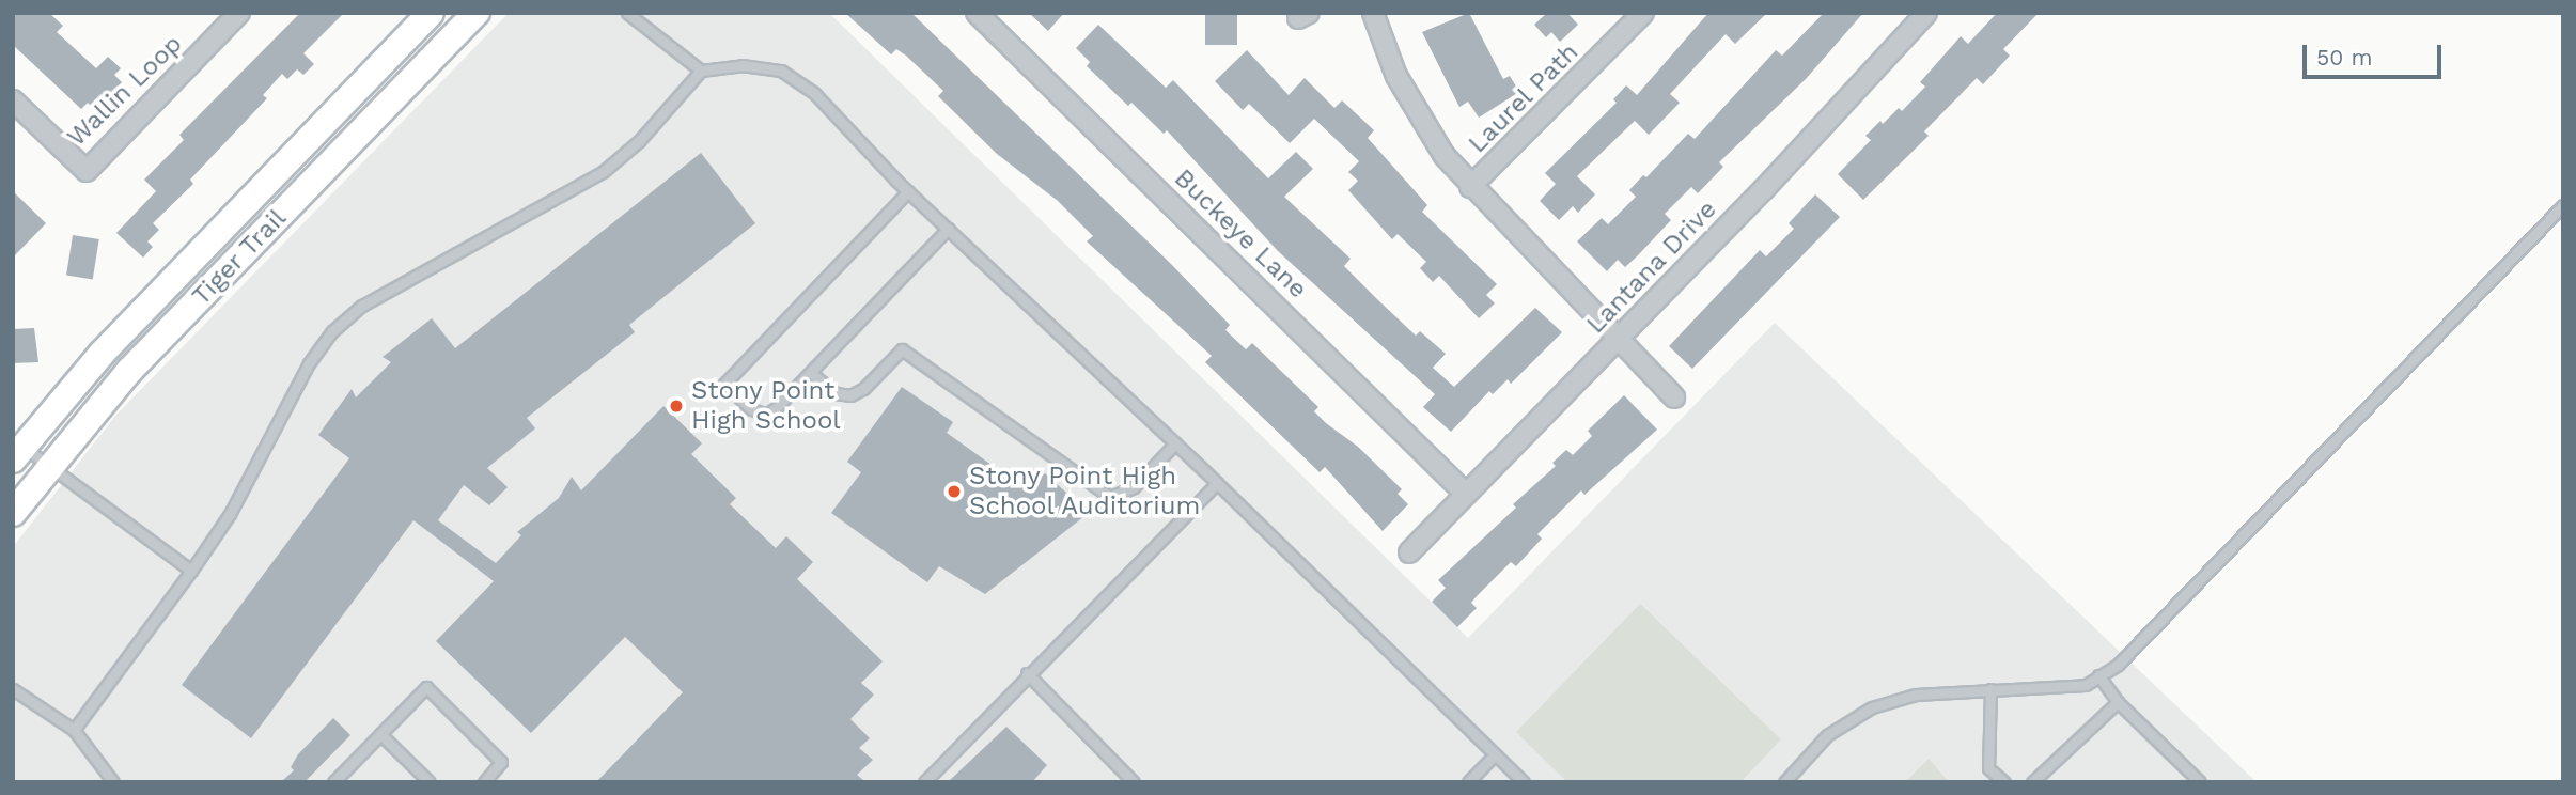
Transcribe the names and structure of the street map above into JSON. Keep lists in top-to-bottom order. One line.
{"streets":{"street":["Wallin Loop","Laurel Path","Buckeye Lane","Tiger Trail","Lantana Drive"]},"crossings":[["Buckeye Lane","Lantana Drive"]],"places":["Stony Point High School","Stony Point High School Auditorium"],"scale_bar":"50 m"}
